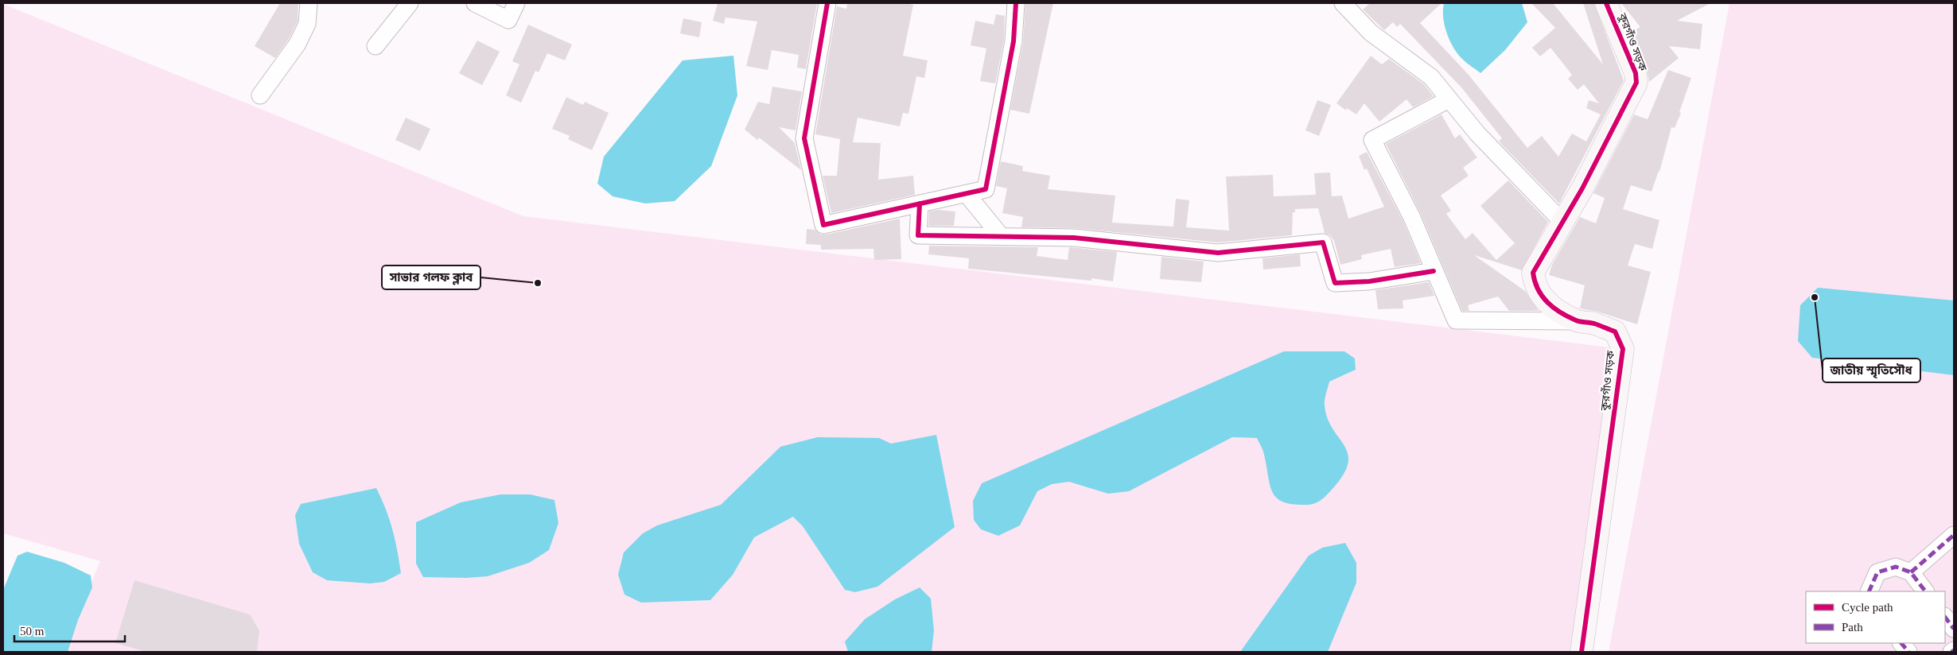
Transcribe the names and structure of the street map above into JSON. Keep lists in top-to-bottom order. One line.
{"streets":{"street":["কুরগাঁও সড়ক"]},"places":["সাভার গলফ ক্লাব","জাতীয় স্মৃতিসৌধ"],"legend":["Cycle path","Path"],"scale_bar":"50 m"}
